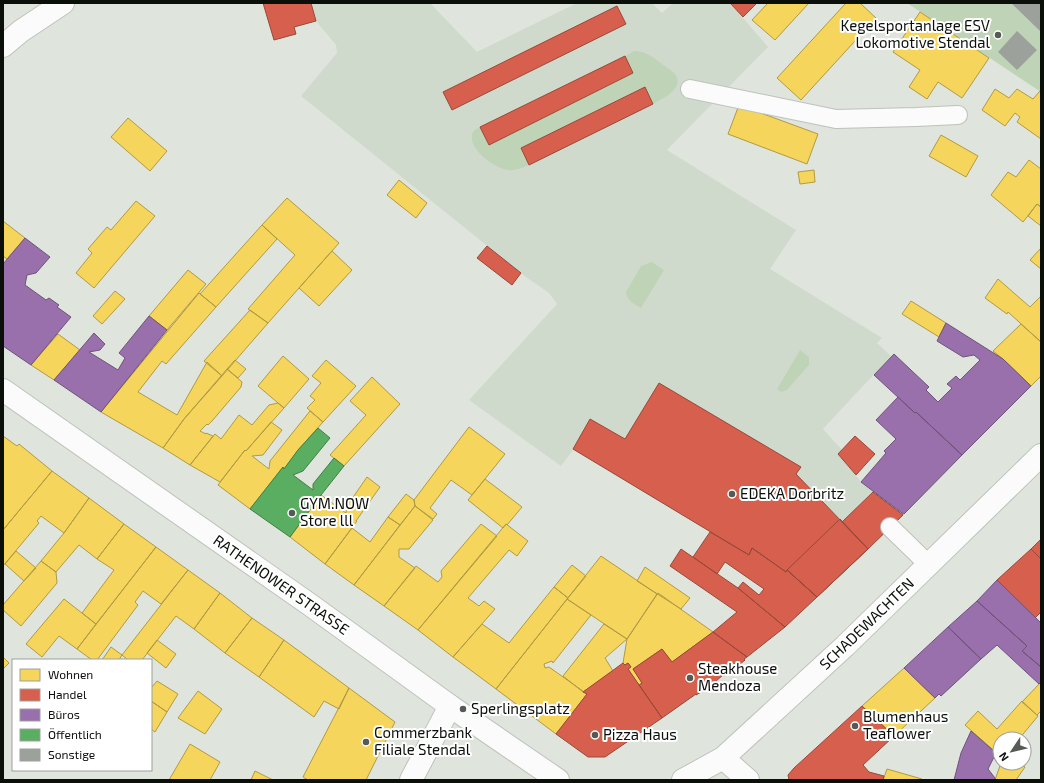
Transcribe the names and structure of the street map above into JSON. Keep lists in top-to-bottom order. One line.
{"streets":{"street":["RATHENOWER STRASSE","SCHADEWACHTEN"]},"places":["Kegelsportanlage ESV Lokomotive Stendal","EDEKA Dorbritz","GYM.NOW Store lll","Steakhouse Mendoza","Sperlingsplatz","Blumenhaus Teaflower","Pizza Haus","Commerzbank Filiale Stendal"],"legend":["Wohnen","Handel","Büros","Öffentlich","Sonstige"],"north":"bottom left"}
